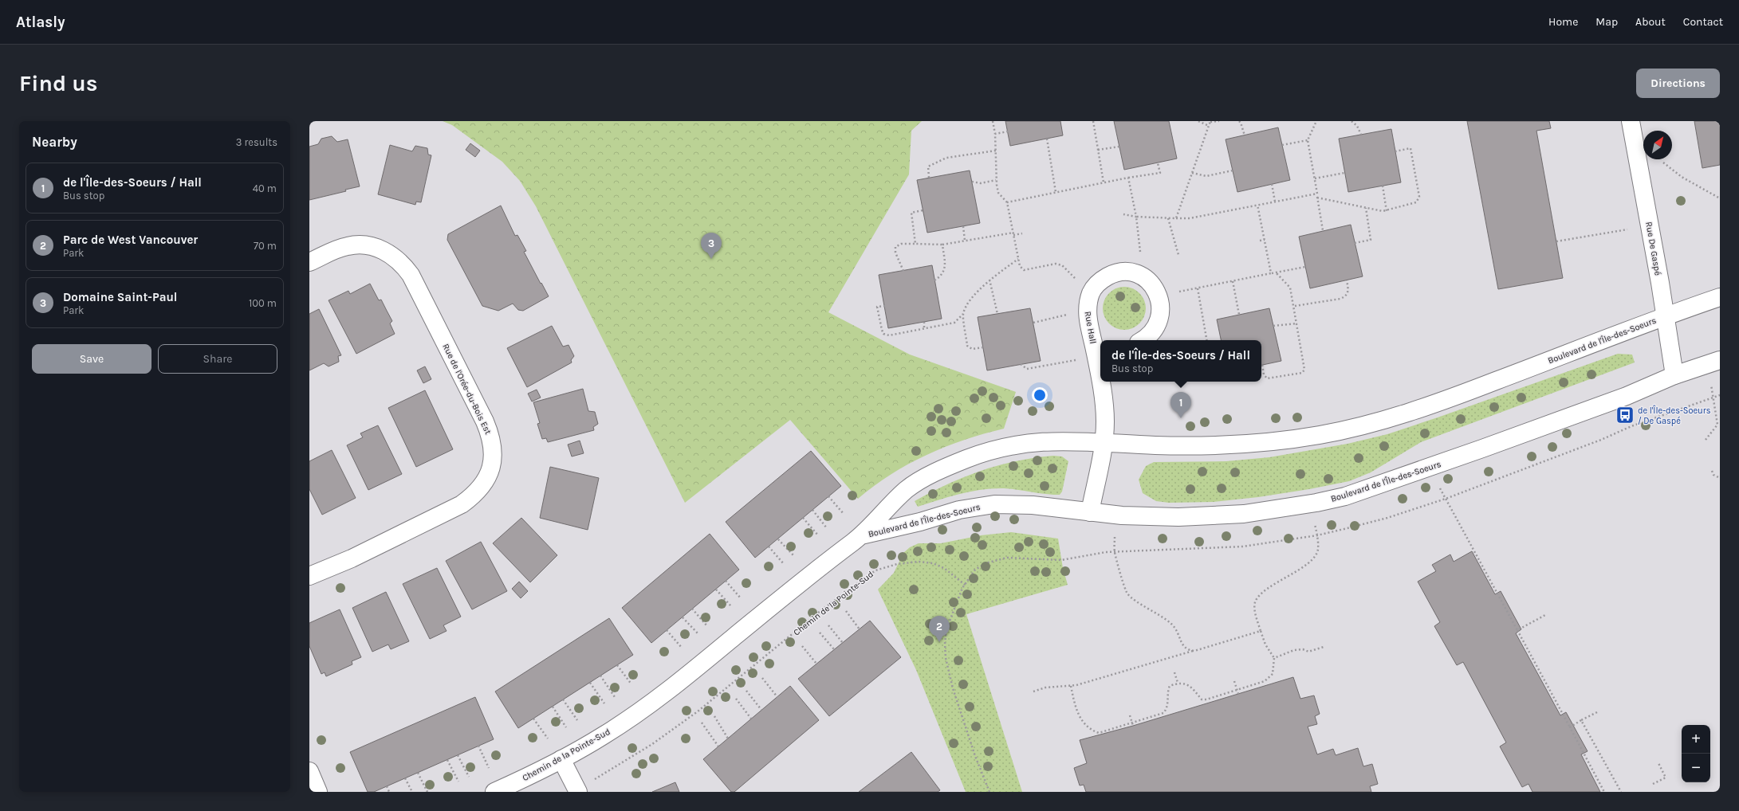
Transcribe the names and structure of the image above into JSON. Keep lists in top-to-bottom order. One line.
{"streets":{"street":["Rue De Gaspé","Rue Hall","Boulevard de l'Île-des-Soeurs","Rue de l'Orée-du-Bois Est","Chemin de la Pointe-Sud"]},"crossings":[["Rue De Gaspé","Boulevard de l'Île-des-Soeurs"],["Rue Hall","Boulevard de l'Île-des-Soeurs"],["Boulevard de l'Île-des-Soeurs","Chemin de la Pointe-Sud"]],"places":{"bus stop":["de l'Île-des-Soeurs / De Gaspé"]},"north":"top right","page":{"header":"Atlasly","nav":["Home","Map","About","Contact"],"buttons":["Directions",["Save","Share"]],"title":"Find us","heading":["Nearby","3 results"],"list":[{"mark":"1","name":"de l'Île-des-Soeurs / Hall","note":"Bus stop","value":"40 m"},{"mark":"2","name":"Parc de West Vancouver","note":"Park","value":"70 m"},{"mark":"3","name":"Domaine Saint-Paul","note":"Park","value":"100 m"}],"pins":["3","1","2"],"popup":["de l'Île-des-Soeurs / Hall","Bus stop"],"map_buttons":["+","−"]}}
